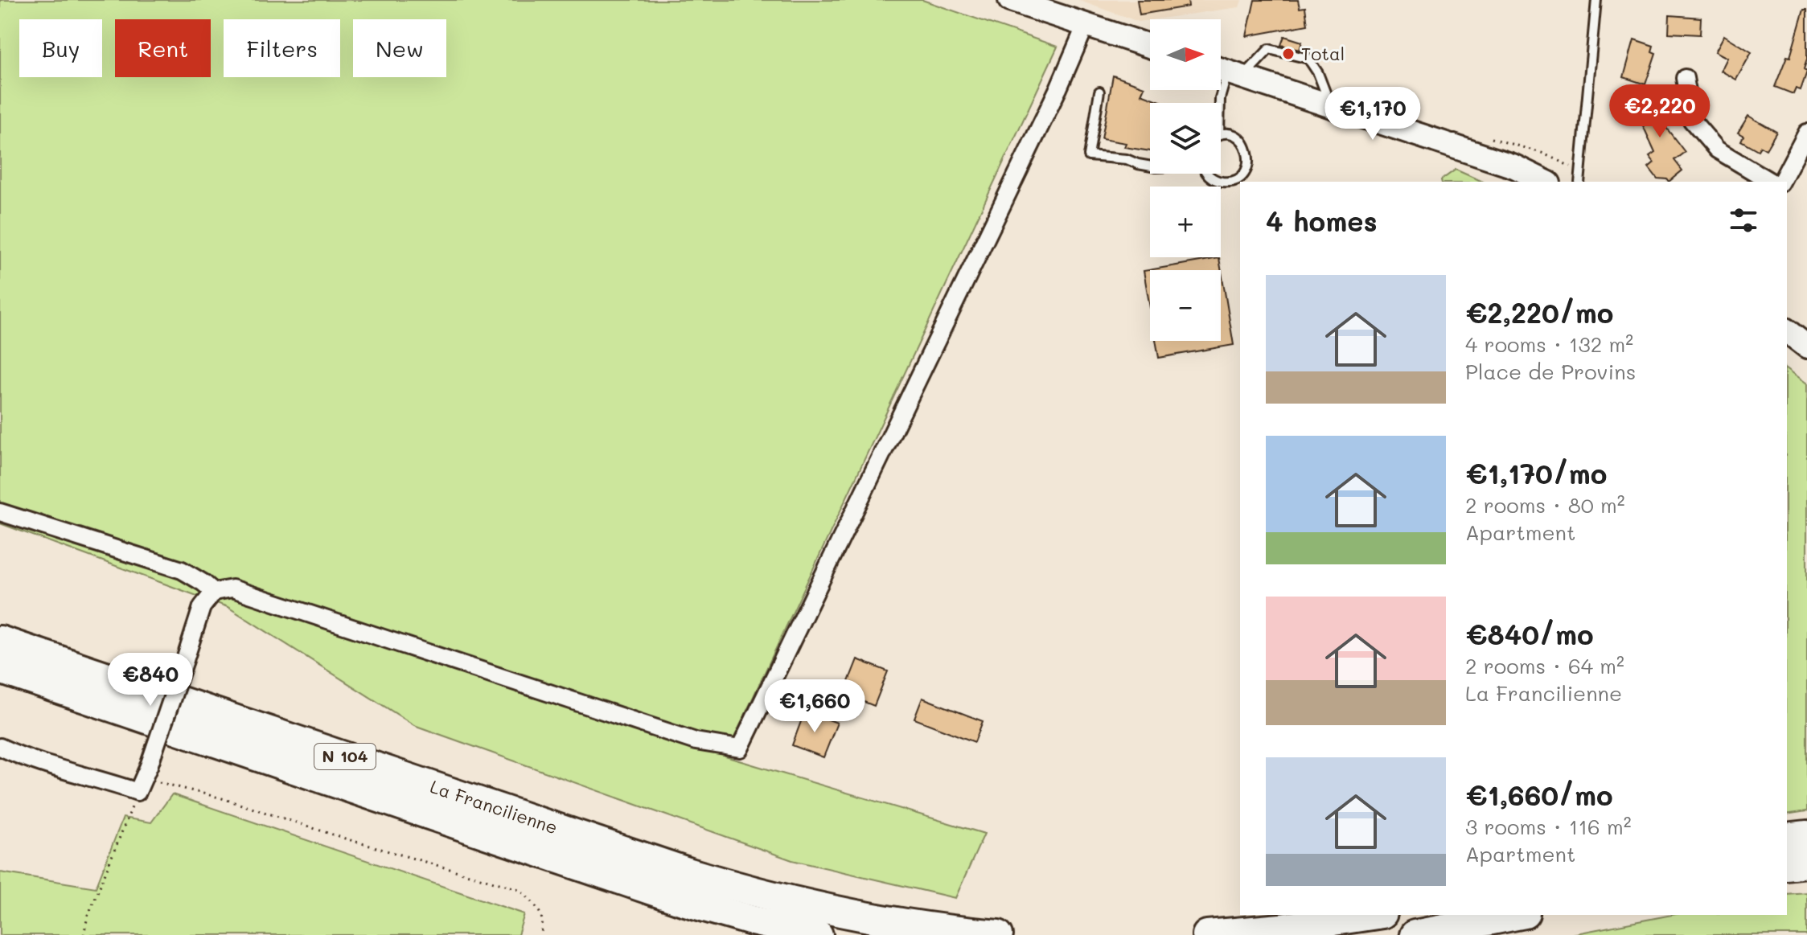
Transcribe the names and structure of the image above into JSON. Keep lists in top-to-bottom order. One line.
{"streets":{"highway":["N 104","La Francilienne"]},"places":["Total"],"north":"right","page":{"map_buttons":["+","−"],"chip":["Buy","Rent","Filters","New"],"price":["€2,220","€1,170","€840","€1,660"],"heading":"4 homes","list":[{"name":"€2,220/mo","note":"4 rooms · 132 m² · Place de Provins"},{"name":"€1,170/mo","note":"2 rooms · 80 m² · Apartment"},{"name":"€840/mo","note":"2 rooms · 64 m² · La Francilienne"},{"name":"€1,660/mo","note":"3 rooms · 116 m² · Apartment"}]}}
